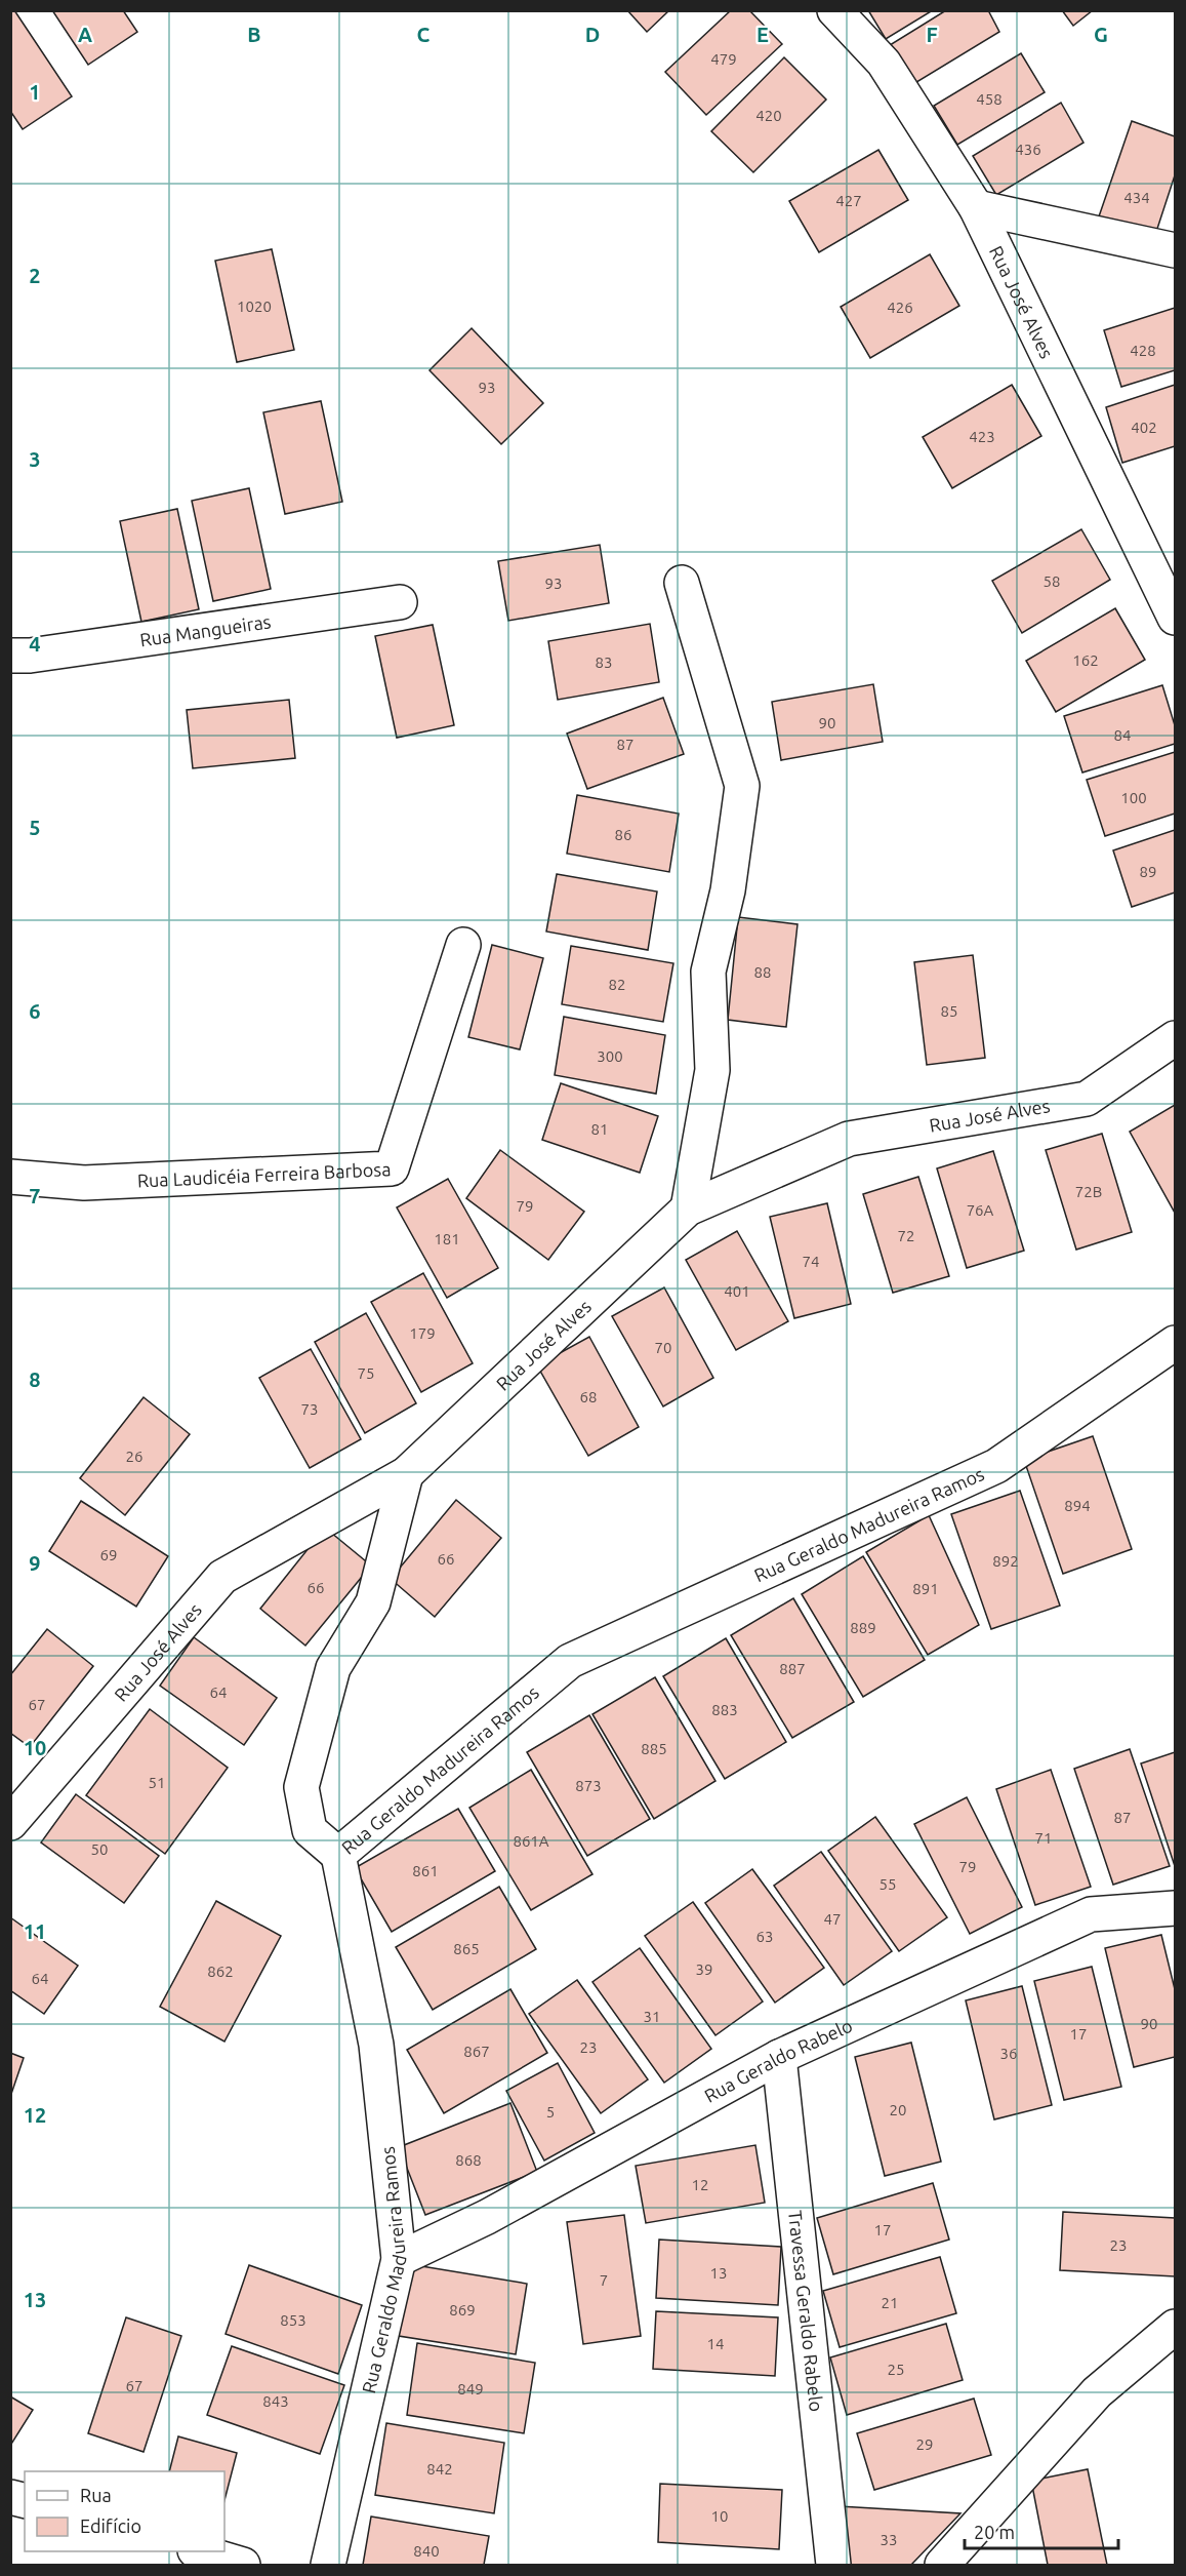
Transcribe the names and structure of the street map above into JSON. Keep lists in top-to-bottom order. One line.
{"streets":{"street":["Rua José Alves","Rua Mangueiras","Rua Laudicéia Ferreira Barbosa","Rua Geraldo Madureira Ramos","Rua Geraldo Rabelo","Travessa Geraldo Rabelo"]},"crossings":[["Rua Geraldo Madureira Ramos","Rua Geraldo Rabelo"],["Rua Geraldo Rabelo","Travessa Geraldo Rabelo"]],"house_numbers":["479","458","420","436","434","427","1020","426","428","93","402","423","58","93","162","83","90","84","87","100","86","89","88","82","85","300","81","72B","79","76A","72","181","74","401","179","70","75","68","73","26","894","69","66","892","66","891","889","887","64","67","883","885","51","873","87","71","861A","50","79","861","55","47","63","865","39","862","64","31","90","17","23","867","36","20","5","868","12","17","23","13","7","21","869","853","14","25","67","849","843","29","842","10","33","840"],"legend":["Rua","Edifício"],"scale_bar":"20 m","grid":{"columns":["A","B","C","D","E","F","G"],"rows":["1","2","3","4","5","6","7","8","9","10","11","12","13"]}}
